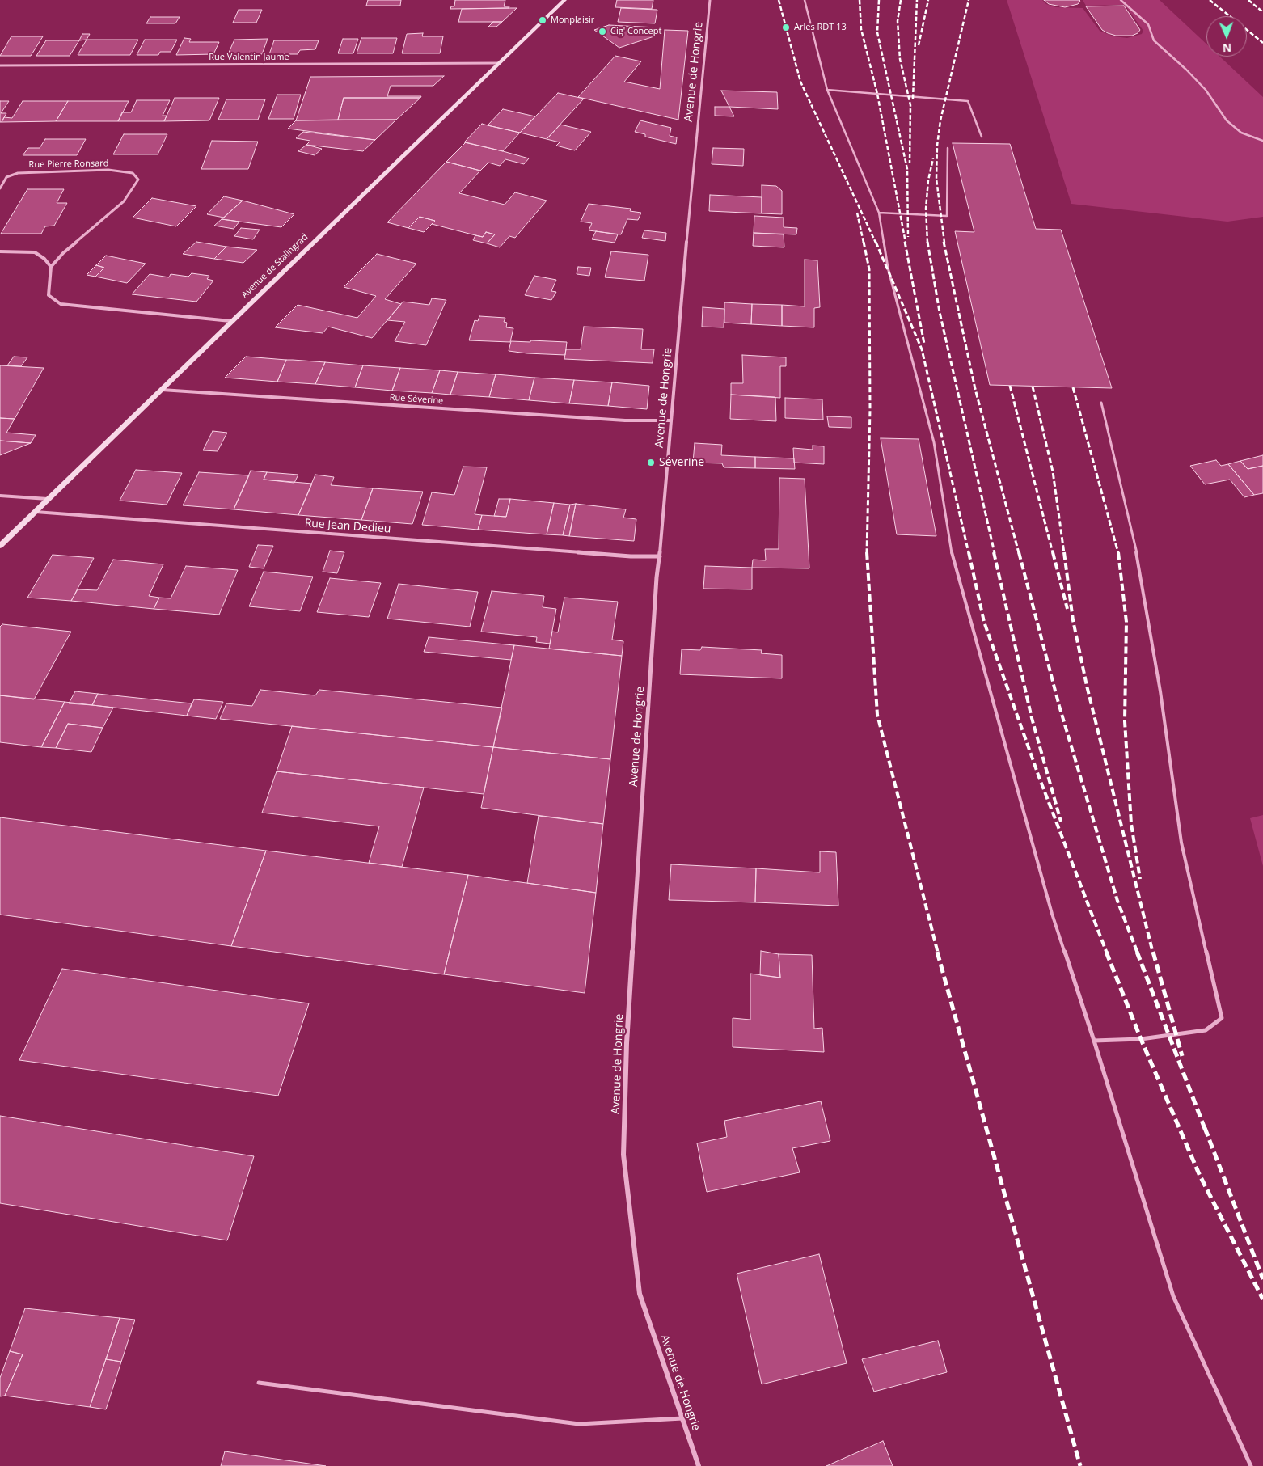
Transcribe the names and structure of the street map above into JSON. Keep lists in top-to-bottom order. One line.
{"streets":{"main road":["Avenue de Stalingrad"],"street":["Rue Valentin Jaume","Avenue de Hongrie","Rue Pierre Ronsard","Rue Séverine","Rue Jean Dedieu"]},"crossings":[["Rue Valentin Jaume","Avenue de Stalingrad"],["Avenue de Hongrie","Rue Séverine"],["Avenue de Hongrie","Rue Jean Dedieu"],["Avenue de Stalingrad","Rue Séverine"],["Avenue de Stalingrad","Rue Jean Dedieu"]],"places":["Monplaisir","Arles RDT 13","Cig' Concept","Séverine"],"north":"bottom"}
